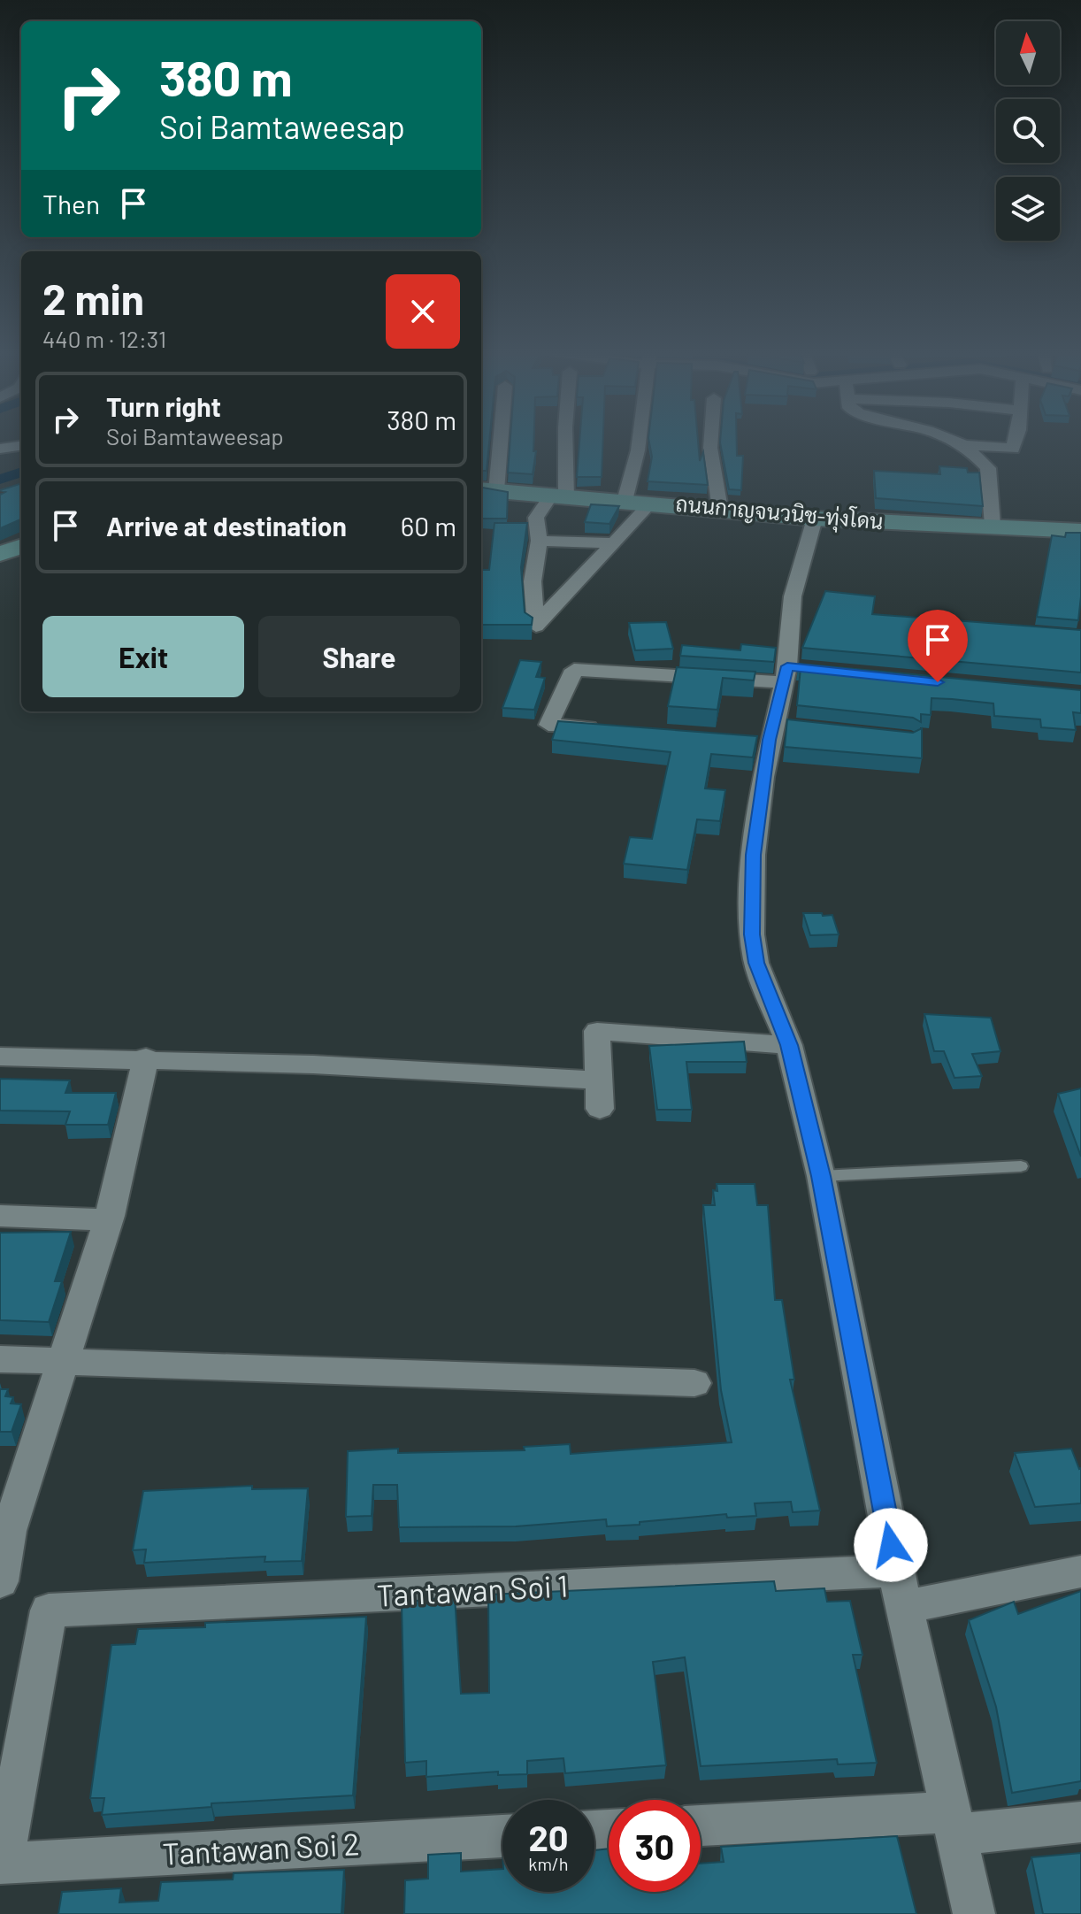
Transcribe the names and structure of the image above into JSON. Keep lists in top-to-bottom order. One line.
{"streets":{"street":["ถนนกาญจนวนิช-ทุ่งโดน","Tantawan Soi 1","Tantawan Soi 2"]},"crossings":[["Tantawan Soi 1","Tantawan Soi 2"]],"north":"top","page":{"turn":["380 m","Soi Bamtaweesap"],"then":"Then","heading":["2 min","440 m · 12:31"],"list":[{"name":"Turn right","note":"Soi Bamtaweesap","value":"380 m"},{"name":"Arrive at destination","value":"60 m"}],"buttons":["Exit","Share"],"speed":"20 km/h","limit":"30"}}
